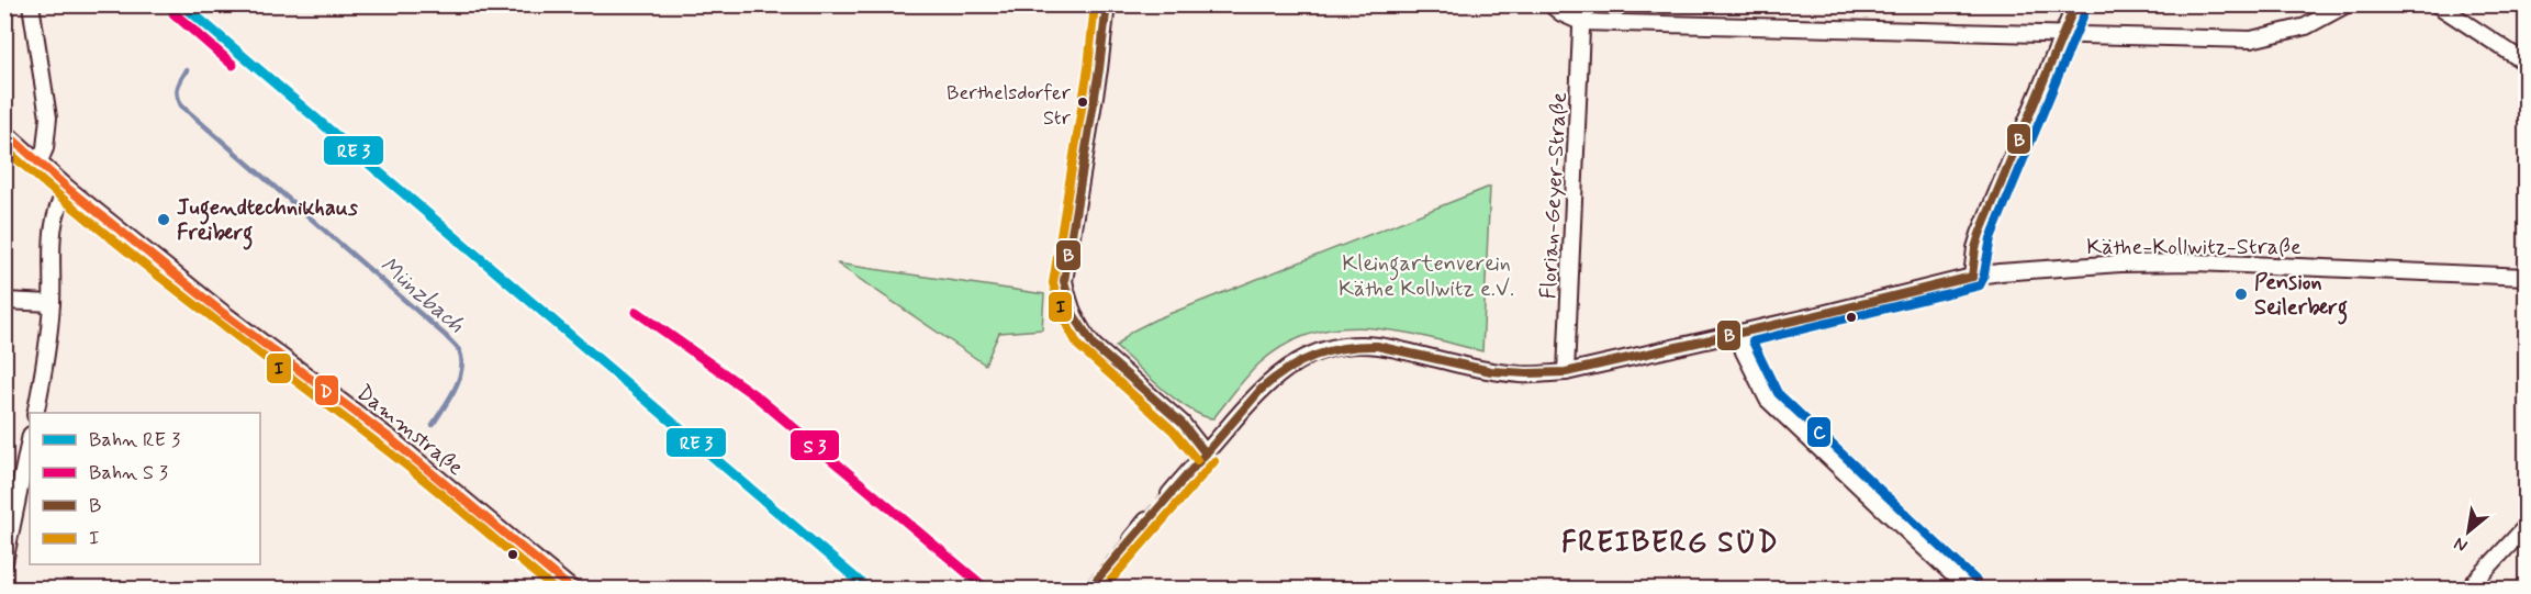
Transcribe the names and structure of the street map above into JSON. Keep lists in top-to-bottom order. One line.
{"streets":{"street":["Florian-Geyer-Straße","Käthe-Kollwitz-Straße","Dammstraße"]},"crossings":[["Florian-Geyer-Straße","Käthe-Kollwitz-Straße"]],"districts":["FREIBERG SÜD"],"water":["Münzbach"],"parks":["Kleingartenverein Käthe Kollwitz e.V."],"places":["Berthelsdorfer Str","Jugendtechnikhaus Freiberg","Pension Seilerberg"],"lines":["transit line B","transit line I","transit line C","transit line D"],"legend":["Bahn RE 3","Bahn S 3","B","I"],"north":"bottom left"}
